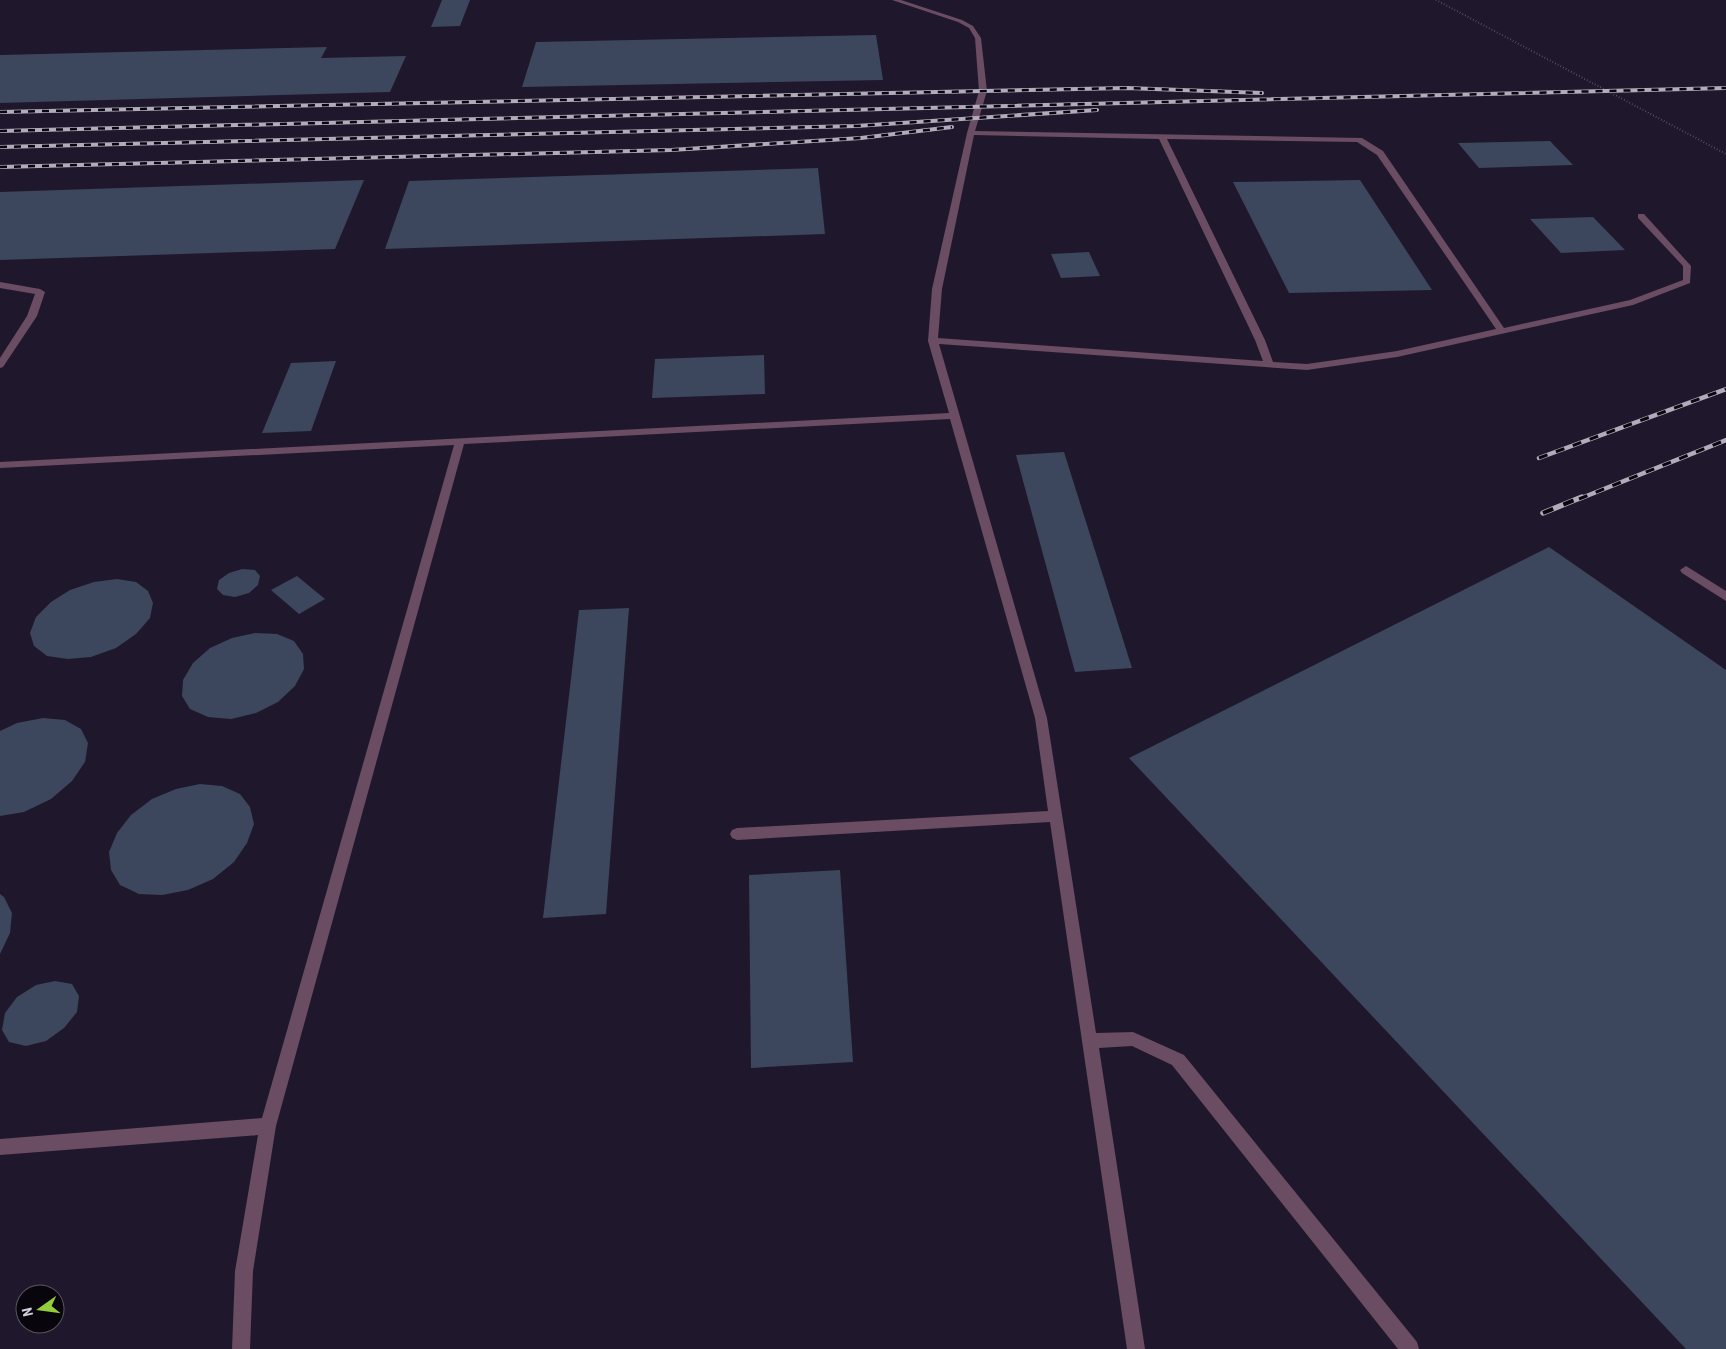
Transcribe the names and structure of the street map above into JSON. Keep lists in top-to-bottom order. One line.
{"north":"left"}
